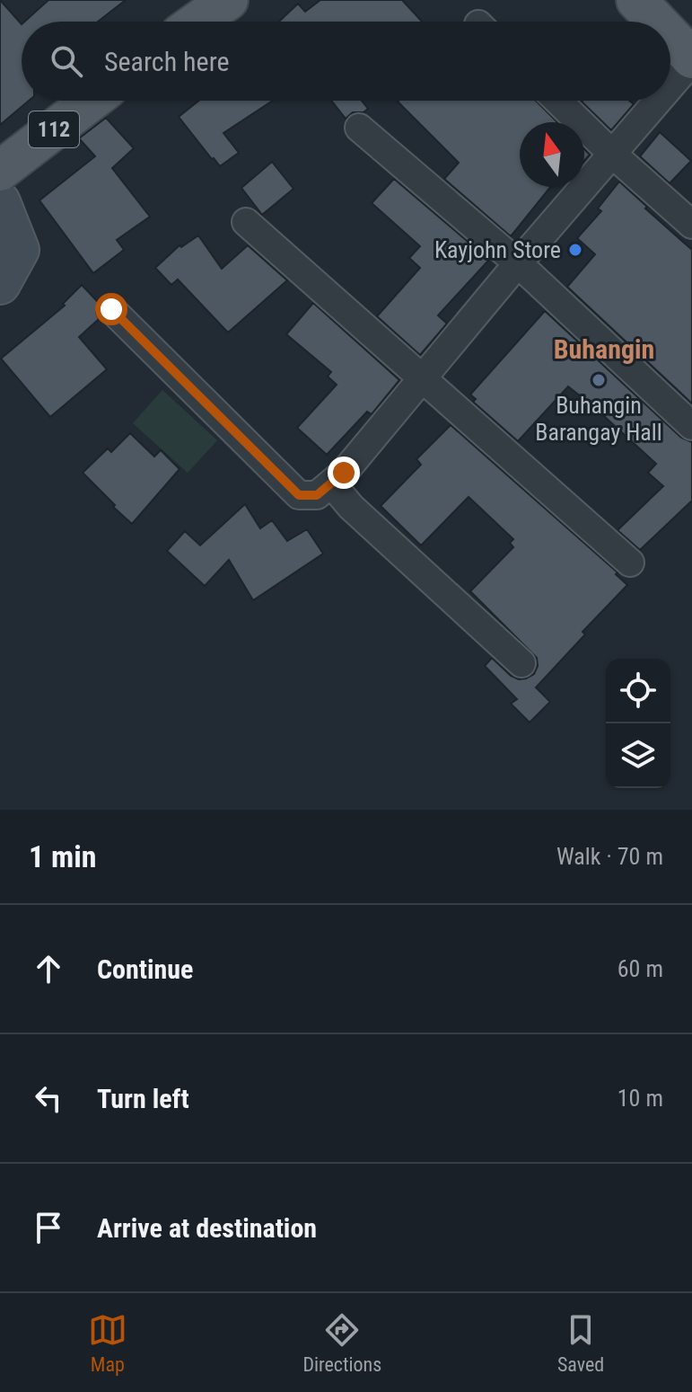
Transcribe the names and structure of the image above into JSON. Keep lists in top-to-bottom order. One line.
{"streets":{"main road":["112"]},"districts":["Buhangin"],"places":["Kayjohn Store","Buhangin Barangay Hall"],"north":"top","page":{"search":"Search here","heading":["1 min","Walk · 70 m"],"list":[["Continue","60 m"],["Turn left","10 m"],"Arrive at destination"],"nav":["Map","Directions","Saved"]}}
